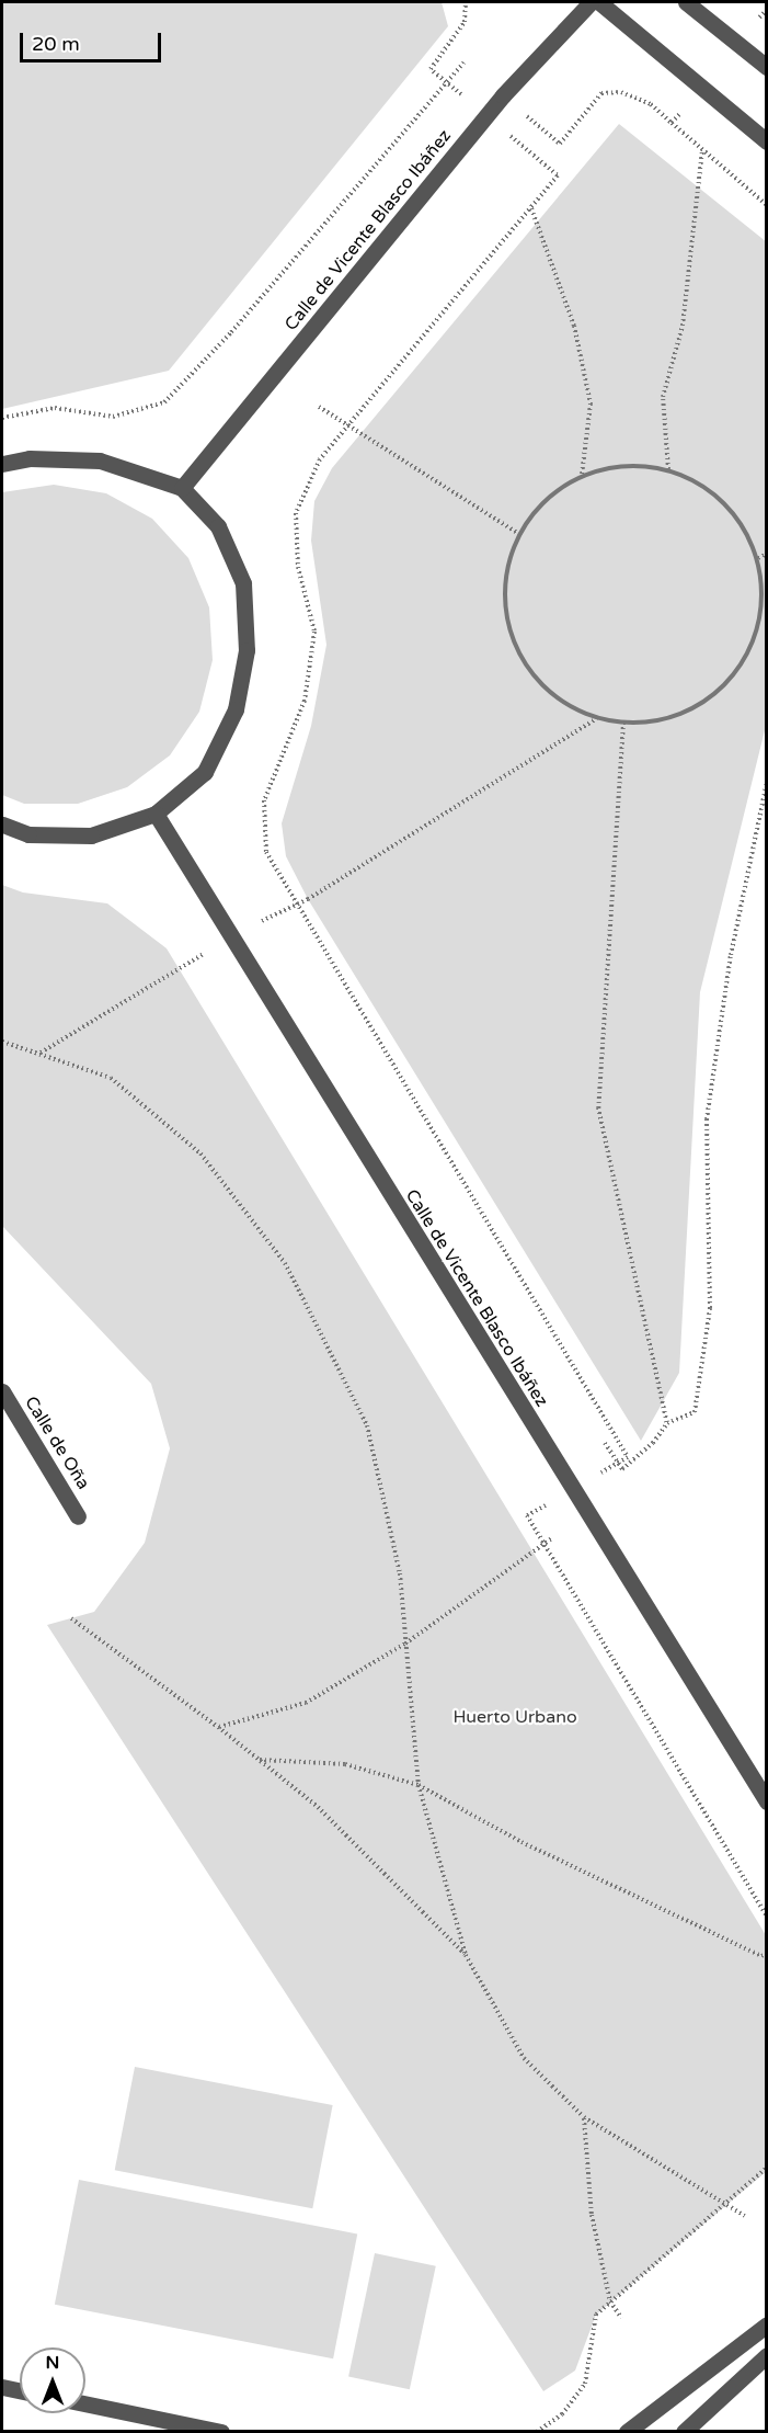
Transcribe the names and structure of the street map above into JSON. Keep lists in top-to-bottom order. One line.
{"streets":{"street":["Calle de Vicente Blasco Ibáñez","Calle de Oña"]},"parks":["Huerto Urbano"],"scale_bar":"20 m","north":"top"}
